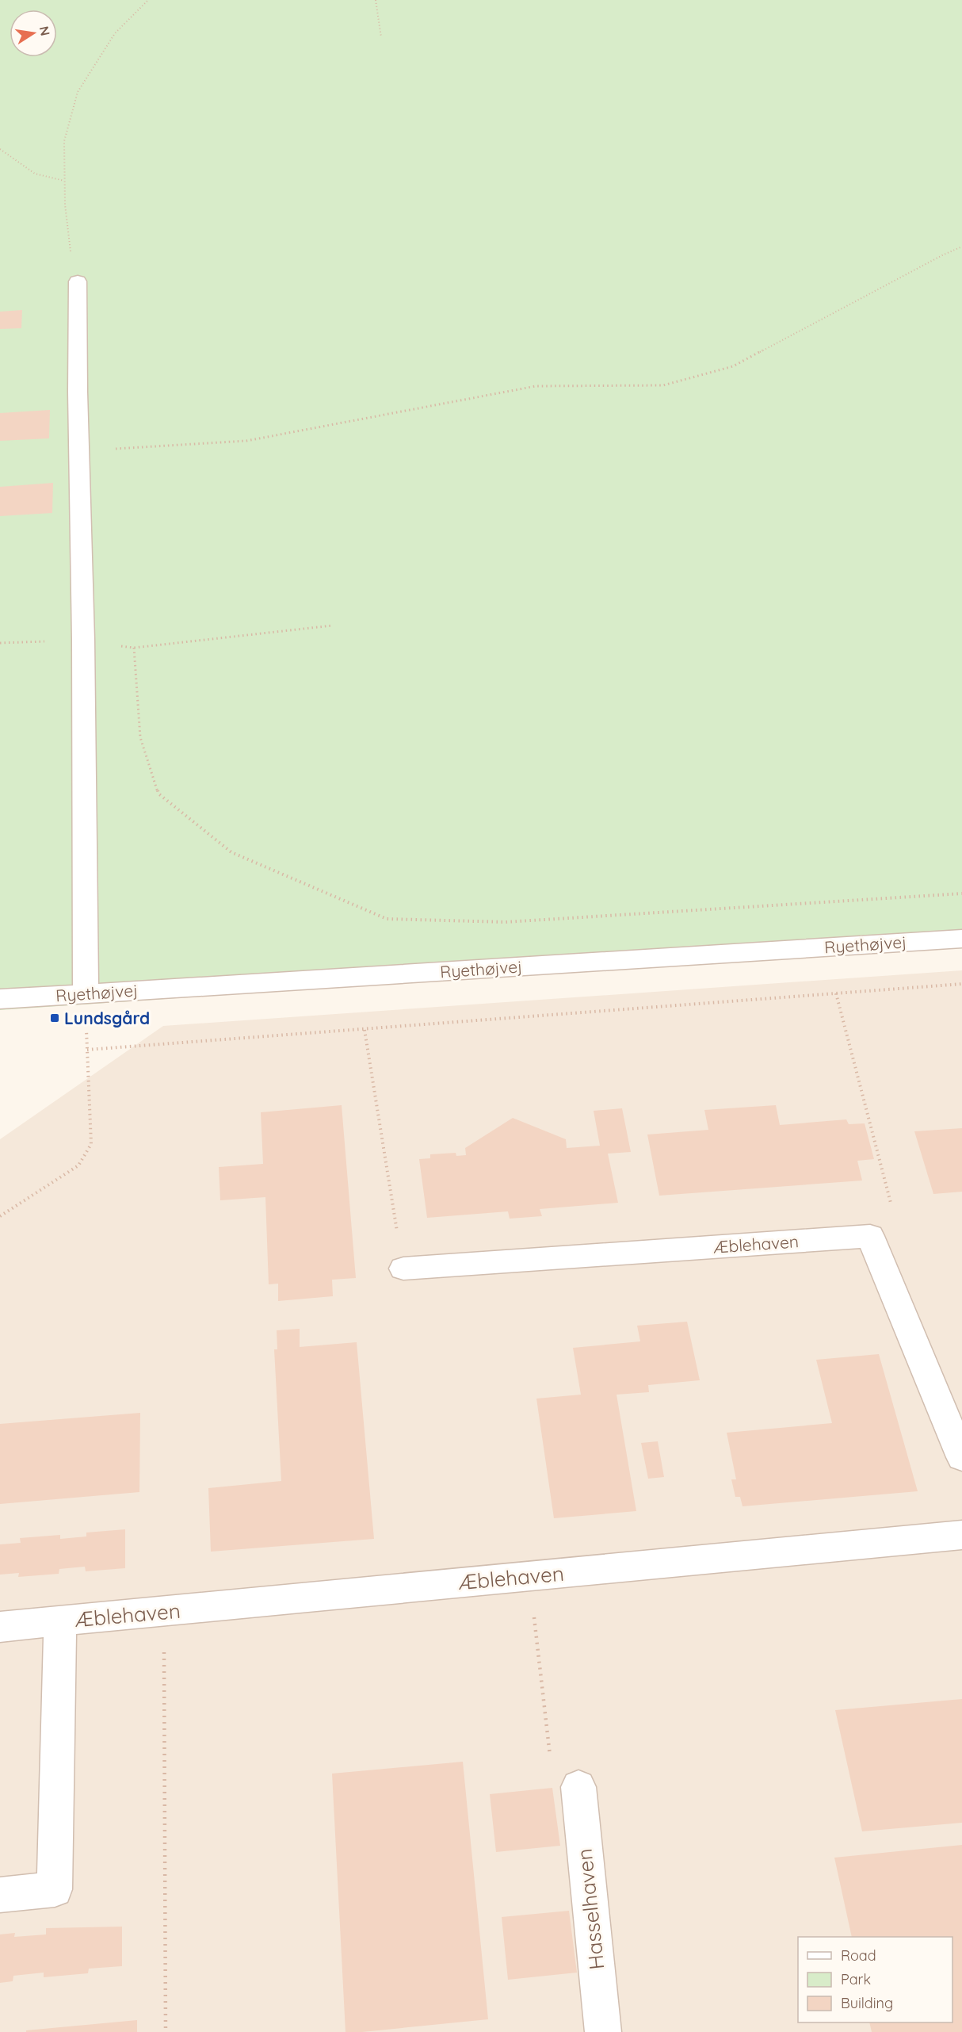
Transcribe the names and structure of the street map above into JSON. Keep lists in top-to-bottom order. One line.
{"streets":{"street":["Ryethøjvej","Æblehaven","Hasselhaven"]},"places":{"transit":["Lundsgård"]},"legend":["Road","Park","Building"],"north":"right"}
